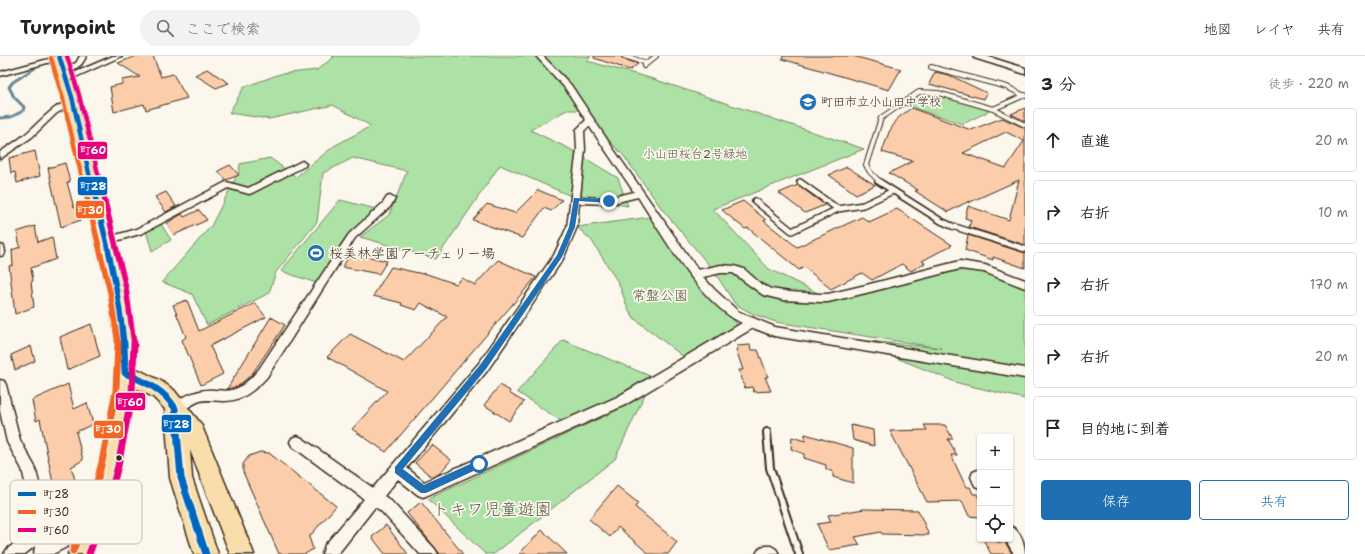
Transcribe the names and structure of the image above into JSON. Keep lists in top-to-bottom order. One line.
{"parks":["小山田桜台2号緑地","常盤公園","トキワ児童遊園"],"places":{"school or university":["町田市立小山田中学校"],"sports":["桜美林学園アーチェリー場"]},"lines":["transit line 町28","transit line 町60","transit line 町30"],"legend":["町28","町30","町60"],"page":{"header":"Turnpoint","search":"ここで検索","nav":["地図","レイヤ","共有"],"heading":["3 分","徒歩 · 220 m"],"list":[["直進","20 m"],["右折","10 m"],["右折","170 m"],["右折","20 m"],"目的地に到着"],"map_buttons":["+","−"],"buttons":["保存","共有"]}}
